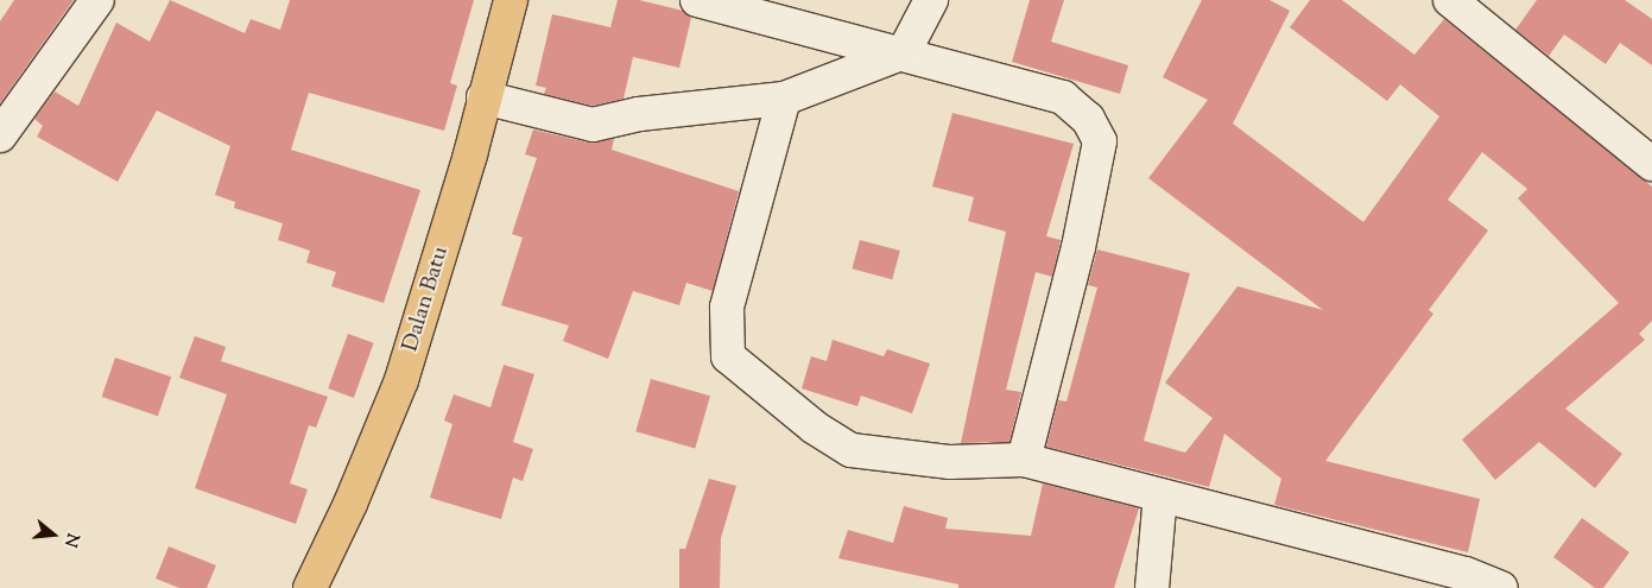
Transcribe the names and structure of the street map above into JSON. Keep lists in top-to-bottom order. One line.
{"streets":{"main road":["Dalan Batu"]},"north":"right"}
